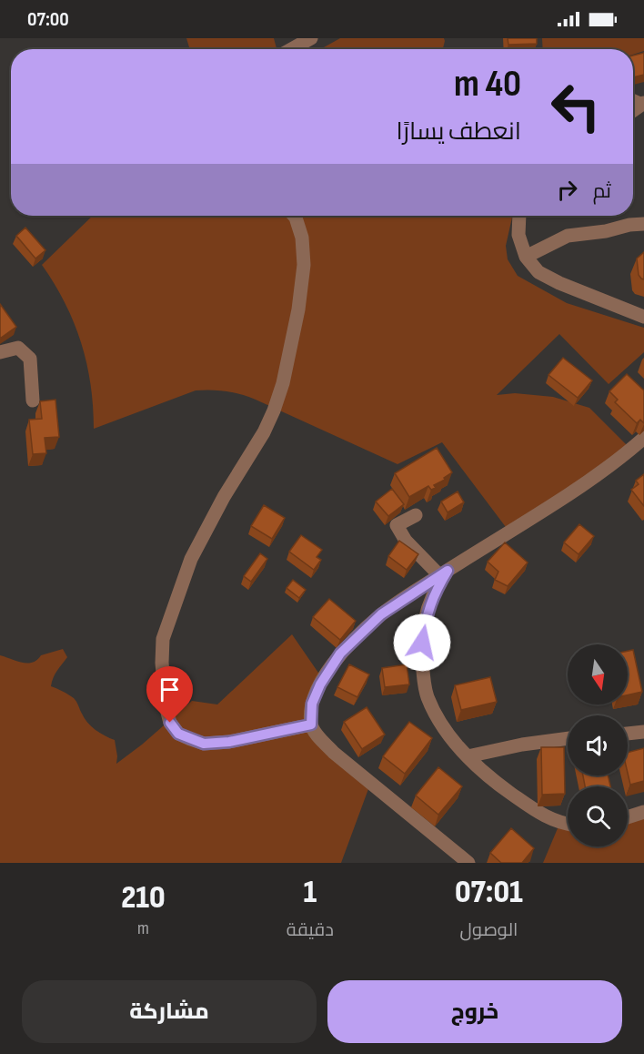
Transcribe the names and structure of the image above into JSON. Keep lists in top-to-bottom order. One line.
{"north":"bottom","page":{"status":"07:00","turn":["40 m","انعطف يسارًا"],"then":"ثم","eta":["07:01","الوصول","1","دقيقة","210","m"],"buttons":["خروج","مشاركة"]}}
